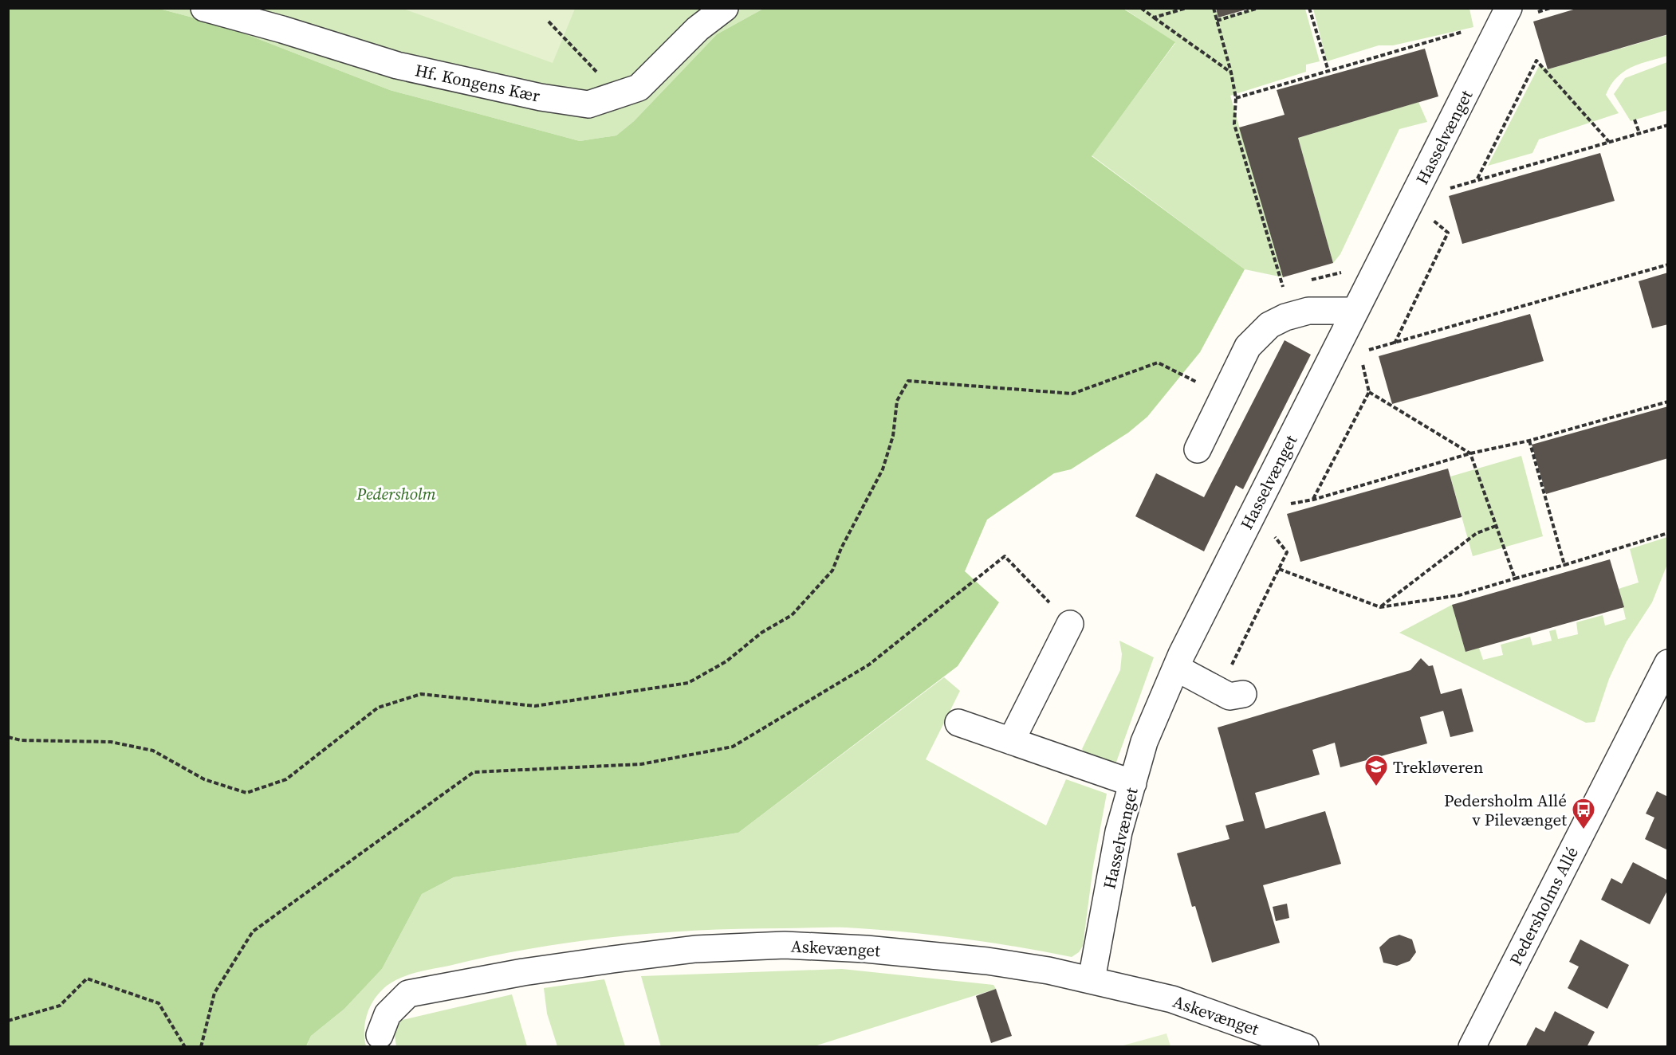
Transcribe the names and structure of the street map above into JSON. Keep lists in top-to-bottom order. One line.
{"streets":{"street":["Hf. Kongens Kær","Hasselvænget","Pedersholms Allé","Askevænget"]},"crossings":[["Hasselvænget","Askevænget"]],"parks":["Pedersholm"],"places":{"school or university":["Trekløveren"],"bus stop":["Pedersholm Allé v Pilevænget"]}}
